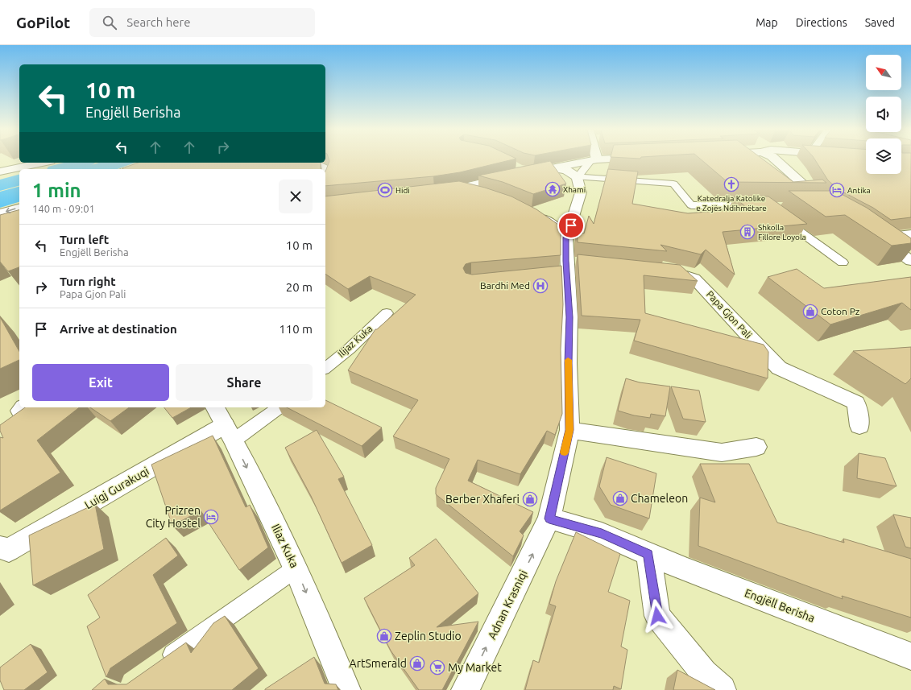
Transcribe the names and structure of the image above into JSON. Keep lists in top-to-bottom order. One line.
{"streets":{"street":["Papa Gjon Pali","Luigj Gurakuqi","Iliaz Kuka","Adnan Krasniqi","Engjëll Berisha"],"lane":["Ilijaz Kuka"]},"crossings":[["Luigj Gurakuqi","Iliaz Kuka"],["Adnan Krasniqi","Engjëll Berisha"]],"one_way":["Iliaz Kuka","Adnan Krasniqi"],"places":{"church":["Katedralja Katolike e Zojës Ndihmëtare"],"temple":["Xhami"],"sports":["Hidi"],"hotel":["Antika","Prizren City Hostel"],"building":["Shkolla Fillore Loyola"],"hospital":["Bardhi Med"],"shop":["Coton Pz","Chameleon","Berber Xhaferi","Zeplin Studio","ArtSmerald"],"supermarket":["My Market"]},"north":"top left","page":{"header":"GoPilot","search":"Search here","nav":["Map","Directions","Saved"],"turn":["10 m","Engjëll Berisha"],"heading":["1 min","140 m · 09:01"],"list":[{"name":"Turn left","note":"Engjëll Berisha","value":"10 m"},{"name":"Turn right","note":"Papa Gjon Pali","value":"20 m"},{"name":"Arrive at destination","value":"110 m"}],"buttons":["Exit","Share"]}}
